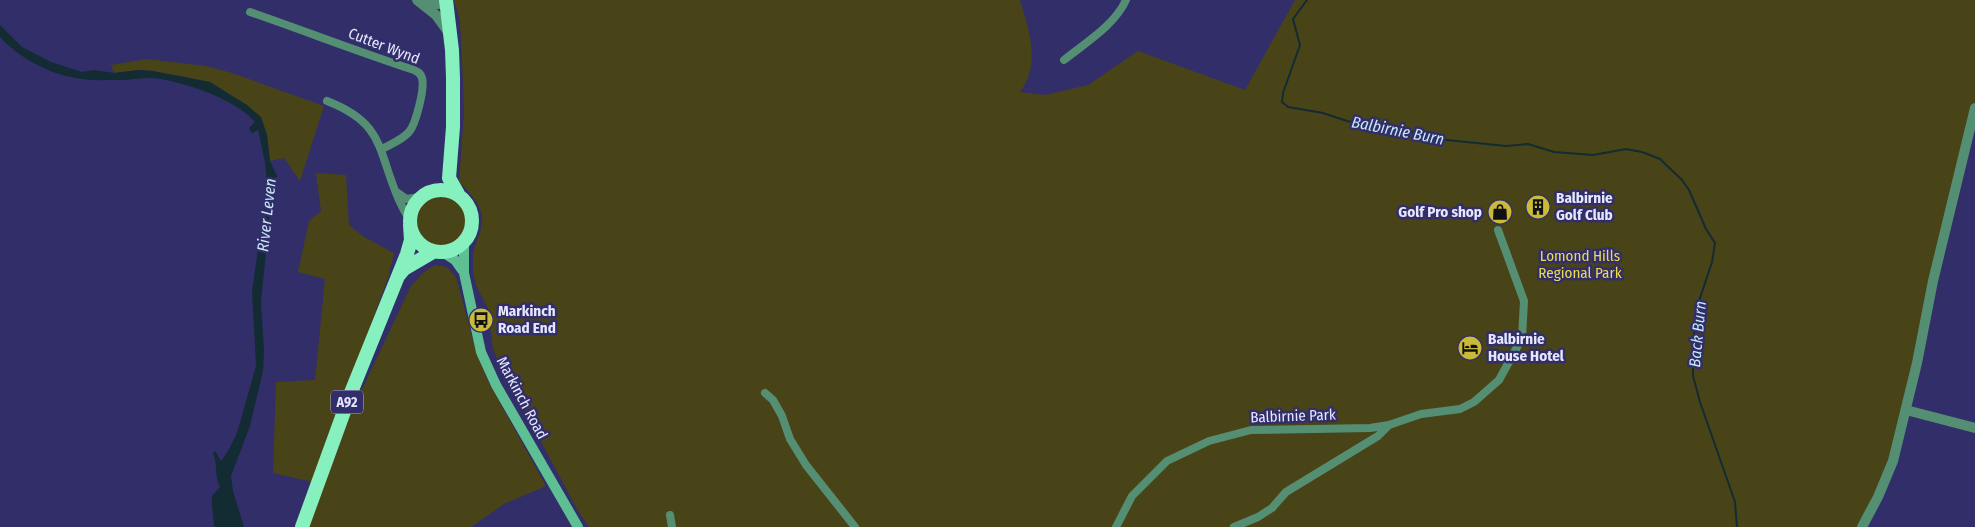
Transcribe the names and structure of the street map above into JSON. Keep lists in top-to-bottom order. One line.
{"streets":{"highway":["A92"],"main road":["Markinch Road"],"street":["Cutter Wynd","Balbirnie Park"]},"crossings":[["Markinch Road","A92"]],"water":["Balbirnie Burn","River Leven","Back Burn"],"parks":["Lomond Hills Regional Park"],"places":{"building":["Balbirnie Golf Club"],"shop":["Golf Pro shop"],"bus stop":["Markinch Road End"],"hotel":["Balbirnie House Hotel"]}}
